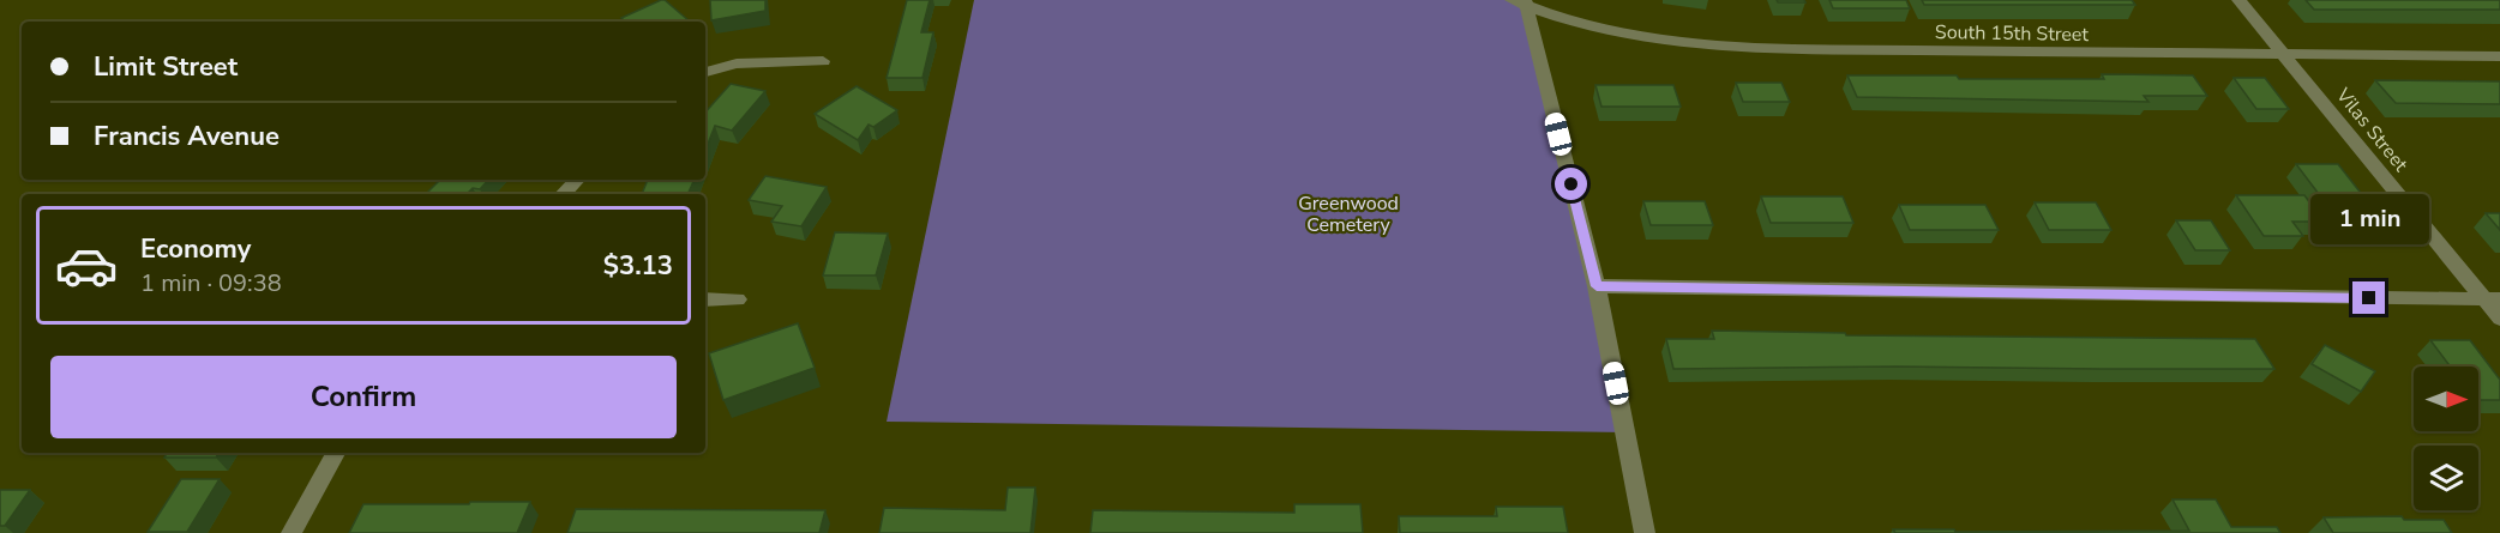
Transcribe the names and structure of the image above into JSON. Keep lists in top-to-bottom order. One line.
{"streets":{"street":["South 15th Street","Vilas Street"]},"crossings":[["South 15th Street","Vilas Street"]],"parks":["Greenwood Cemetery"],"north":"right","page":{"banner":["Limit Street","Francis Avenue"],"bubble":"1 min","list":[{"name":"Economy","note":"1 min · 09:38","value":"$3.13"}],"buttons":"Confirm"}}
